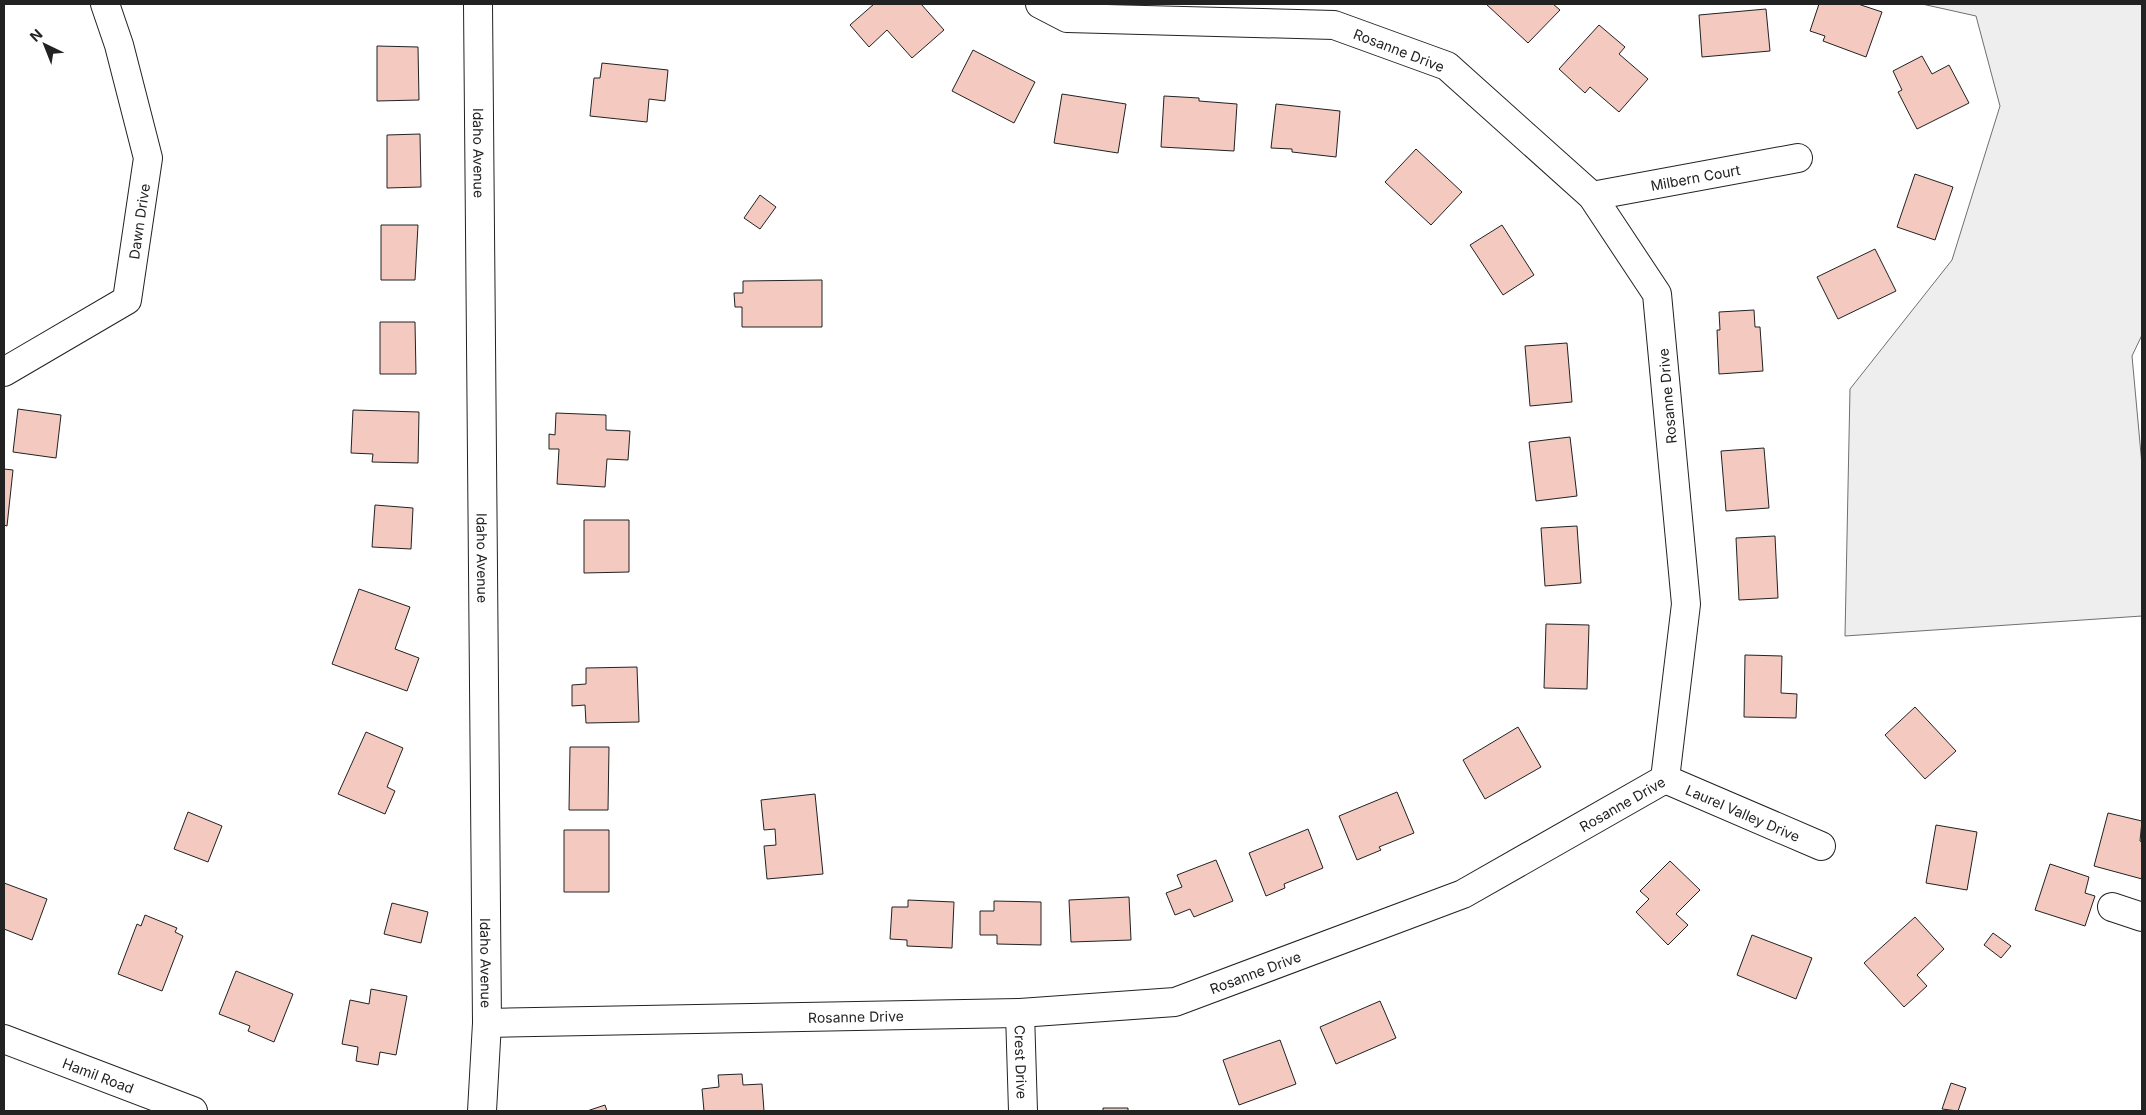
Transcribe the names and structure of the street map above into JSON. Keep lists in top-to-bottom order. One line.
{"streets":{"street":["Rosanne Drive","Idaho Avenue","Milbern Court","Dawn Drive","Laurel Valley Drive","Crest Drive","Hamil Road"]},"crossings":[["Rosanne Drive","Idaho Avenue"],["Rosanne Drive","Milbern Court"],["Rosanne Drive","Laurel Valley Drive"],["Rosanne Drive","Crest Drive"]],"north":"top left"}
